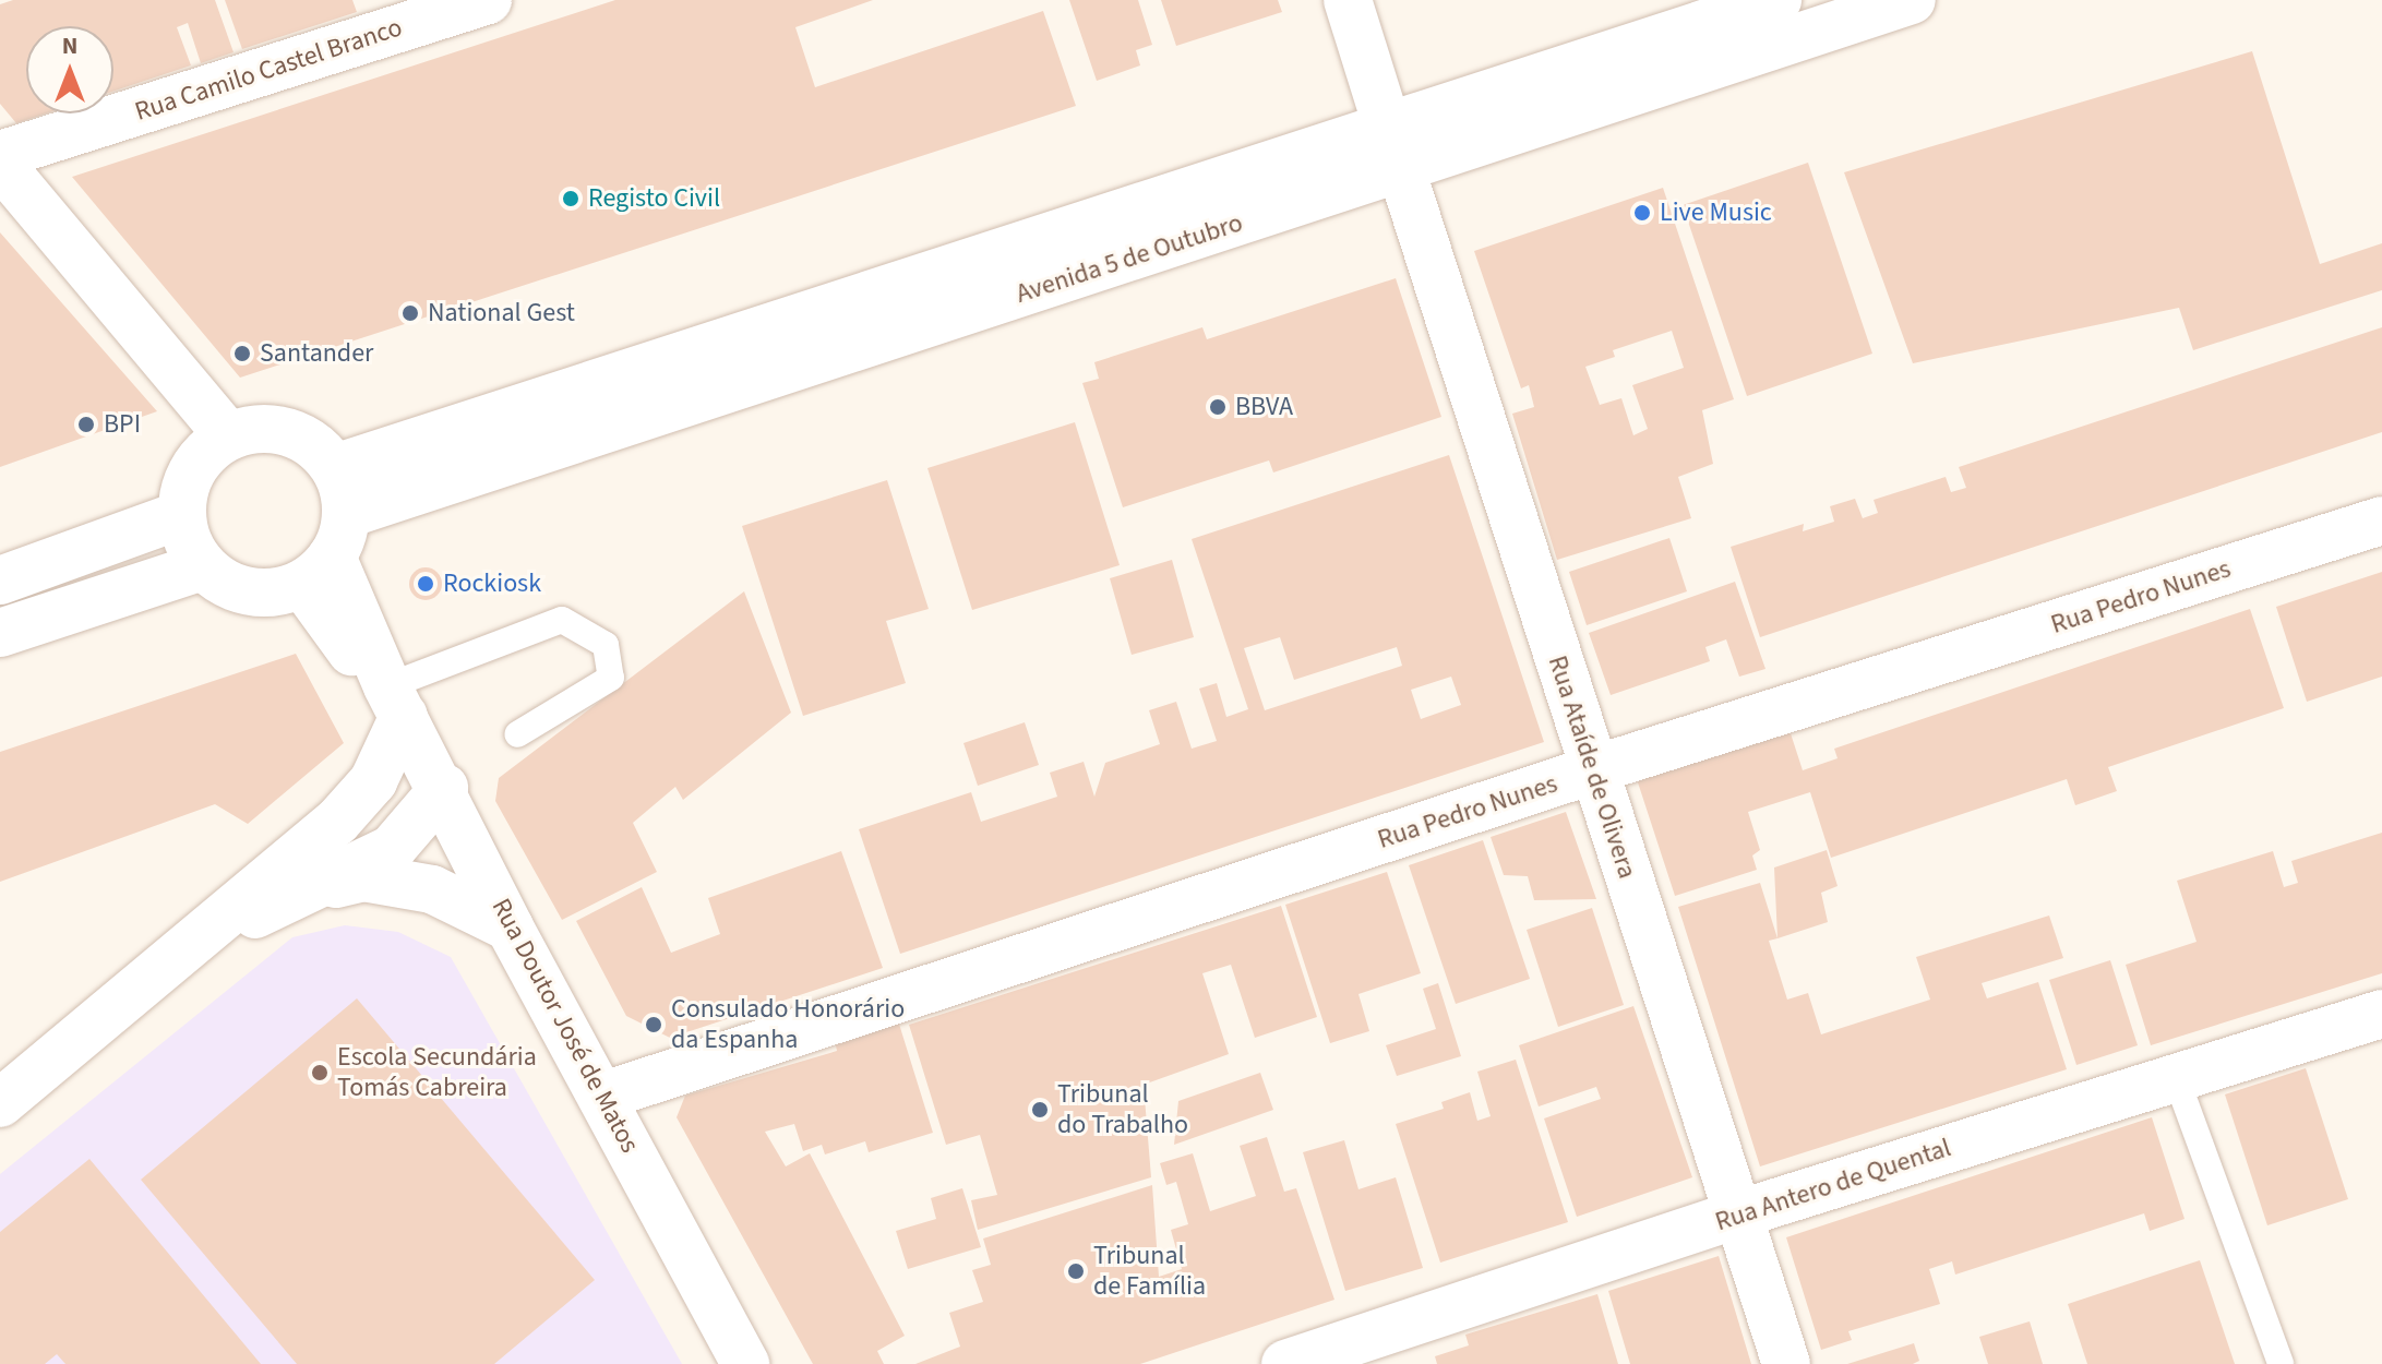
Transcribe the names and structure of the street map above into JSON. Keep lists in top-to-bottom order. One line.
{"streets":{"street":["Rua Camilo Castel Branco","Avenida 5 de Outubro","Rua Pedro Nunes","Rua Ataíde de Olivera","Rua Doutor José de Matos","Rua Antero de Quental"]},"crossings":[["Avenida 5 de Outubro","Rua Ataíde de Olivera"],["Avenida 5 de Outubro","Rua Doutor José de Matos"],["Rua Pedro Nunes","Rua Ataíde de Olivera"],["Rua Pedro Nunes","Rua Doutor José de Matos"],["Rua Ataíde de Olivera","Rua Antero de Quental"]],"places":["Registo Civil","Live Music","National Gest","Santander","BBVA","BPI","Rockiosk","Consulado Honorário da Espanha","Escola Secundária Tomás Cabreira","Tribunal do Trabalho","Tribunal de Família"],"north":"top"}
